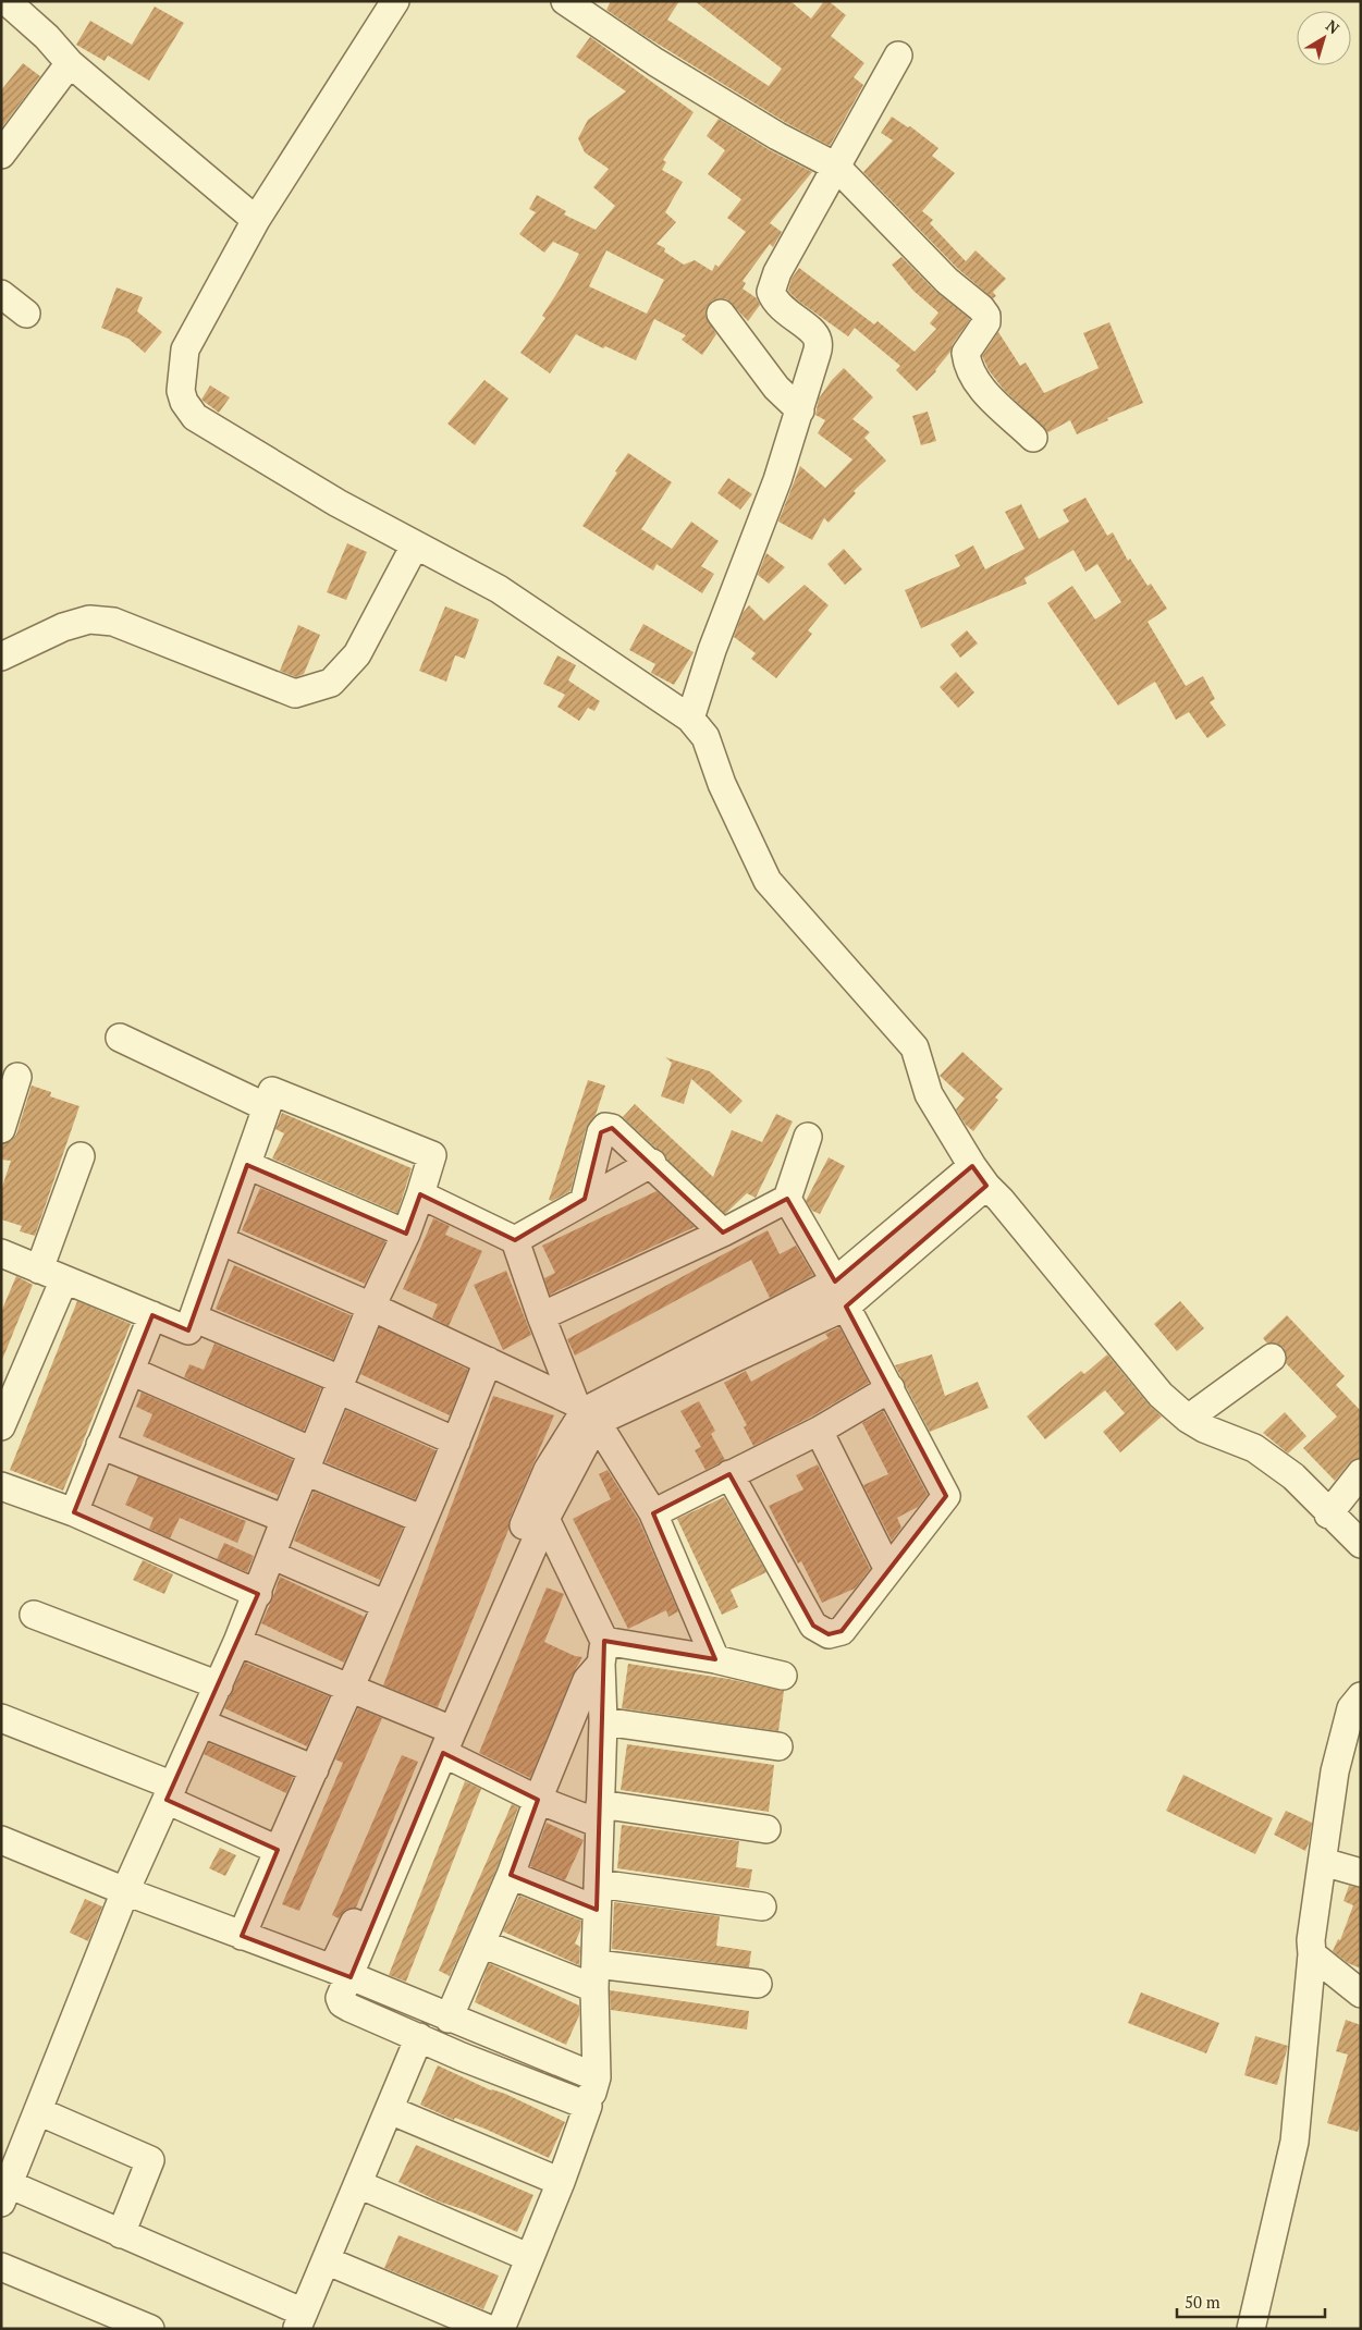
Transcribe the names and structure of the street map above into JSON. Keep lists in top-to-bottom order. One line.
{"scale_bar":"50 m","north":"top right"}
